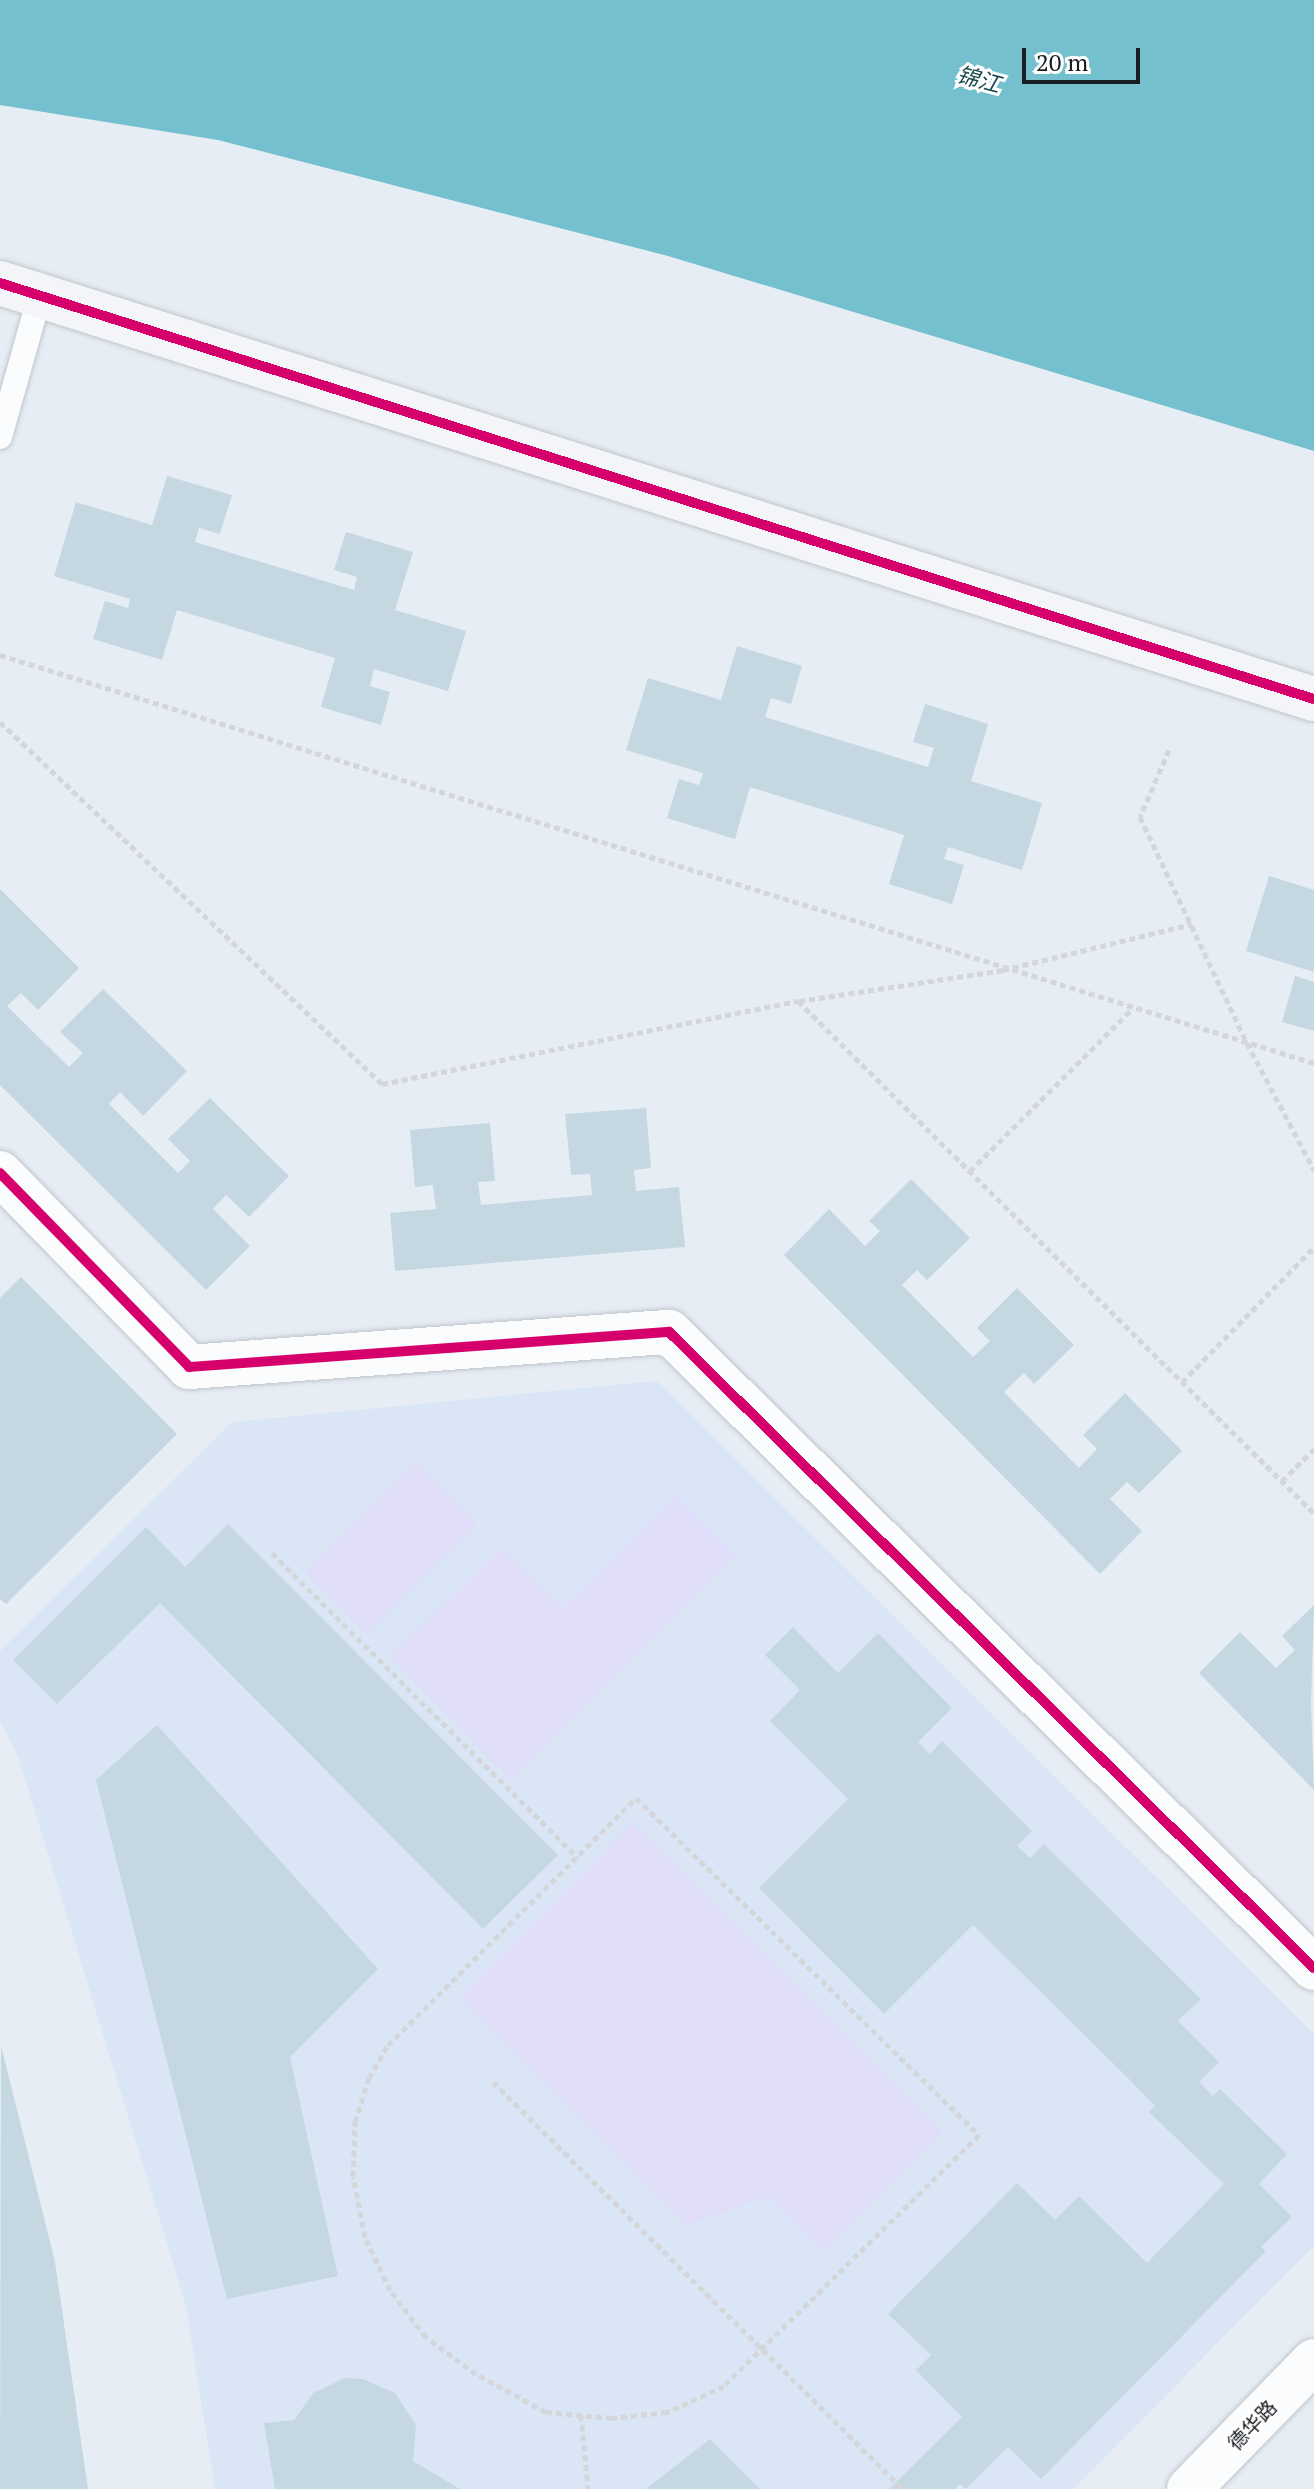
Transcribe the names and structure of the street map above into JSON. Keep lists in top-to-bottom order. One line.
{"streets":{"street":["德华路"]},"water":["锦江"],"scale_bar":"20 m"}
